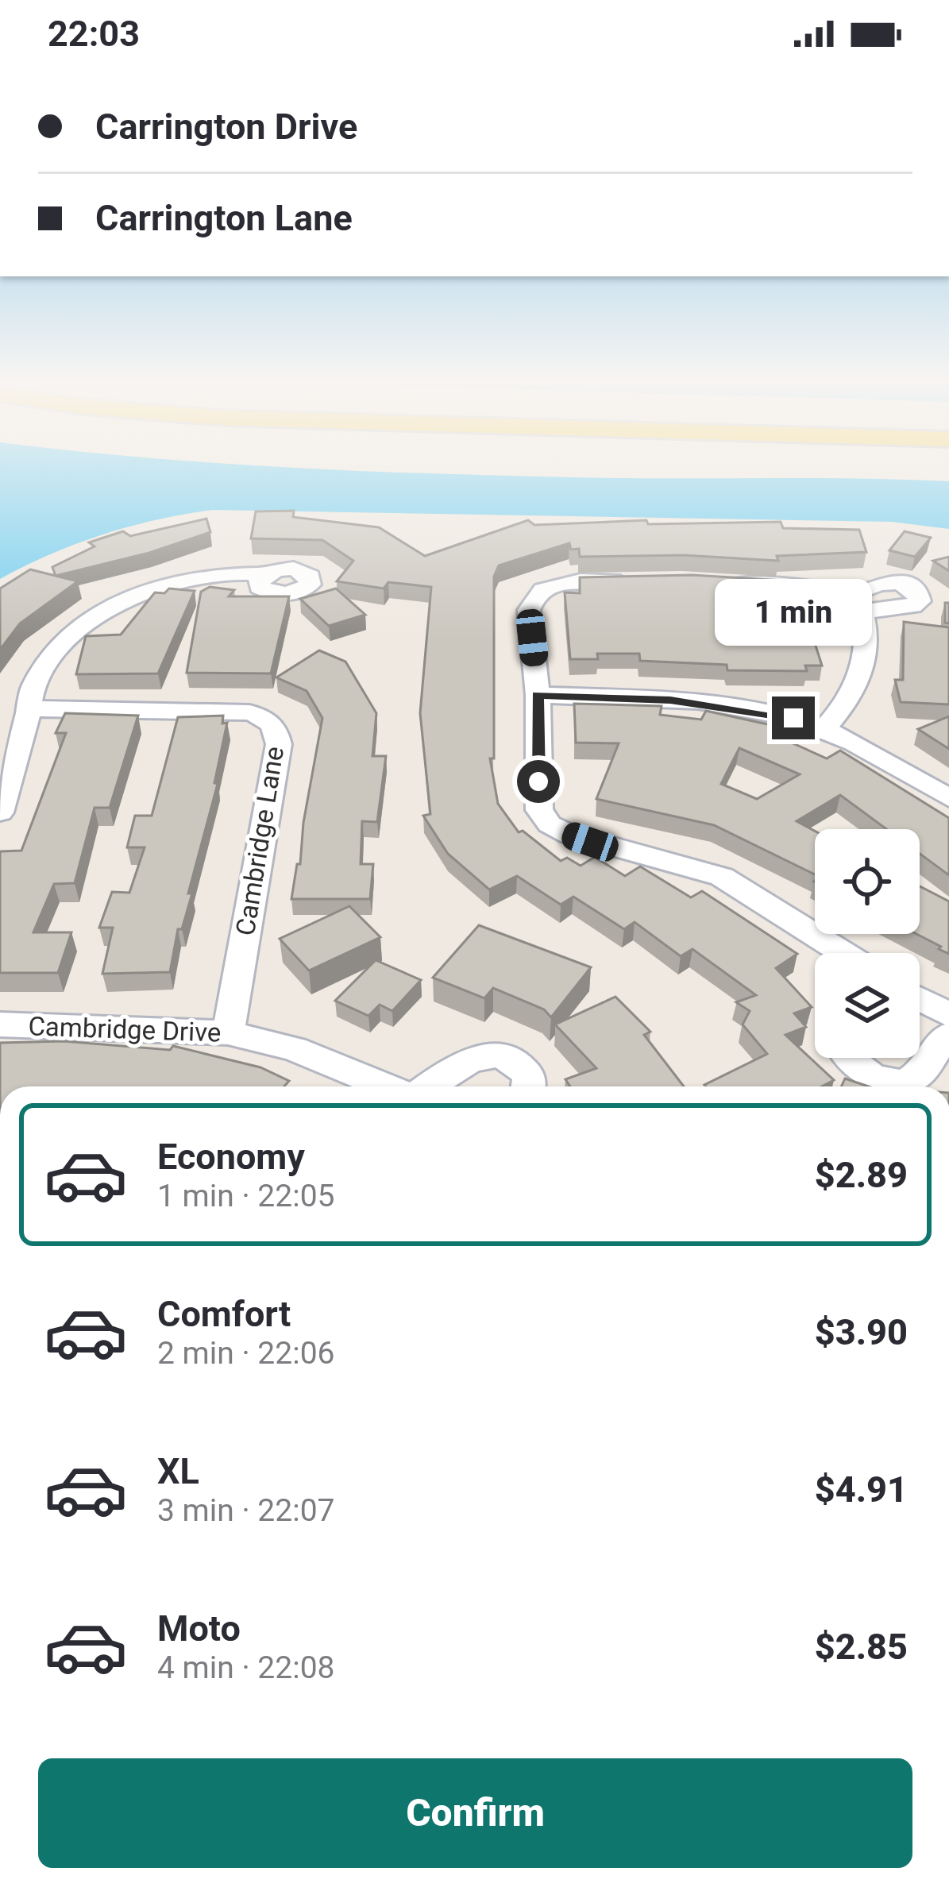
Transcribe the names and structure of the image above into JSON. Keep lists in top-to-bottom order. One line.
{"streets":{"street":["Cambridge Lane","Cambridge Drive"]},"crossings":[["Cambridge Lane","Cambridge Drive"]],"page":{"status":"22:03","banner":["Carrington Drive","Carrington Lane"],"bubble":"1 min","list":[{"name":"Economy","note":"1 min · 22:05","value":"$2.89"},{"name":"Comfort","note":"2 min · 22:06","value":"$3.90"},{"name":"XL","note":"3 min · 22:07","value":"$4.91"},{"name":"Moto","note":"4 min · 22:08","value":"$2.85"}],"buttons":"Confirm"}}
